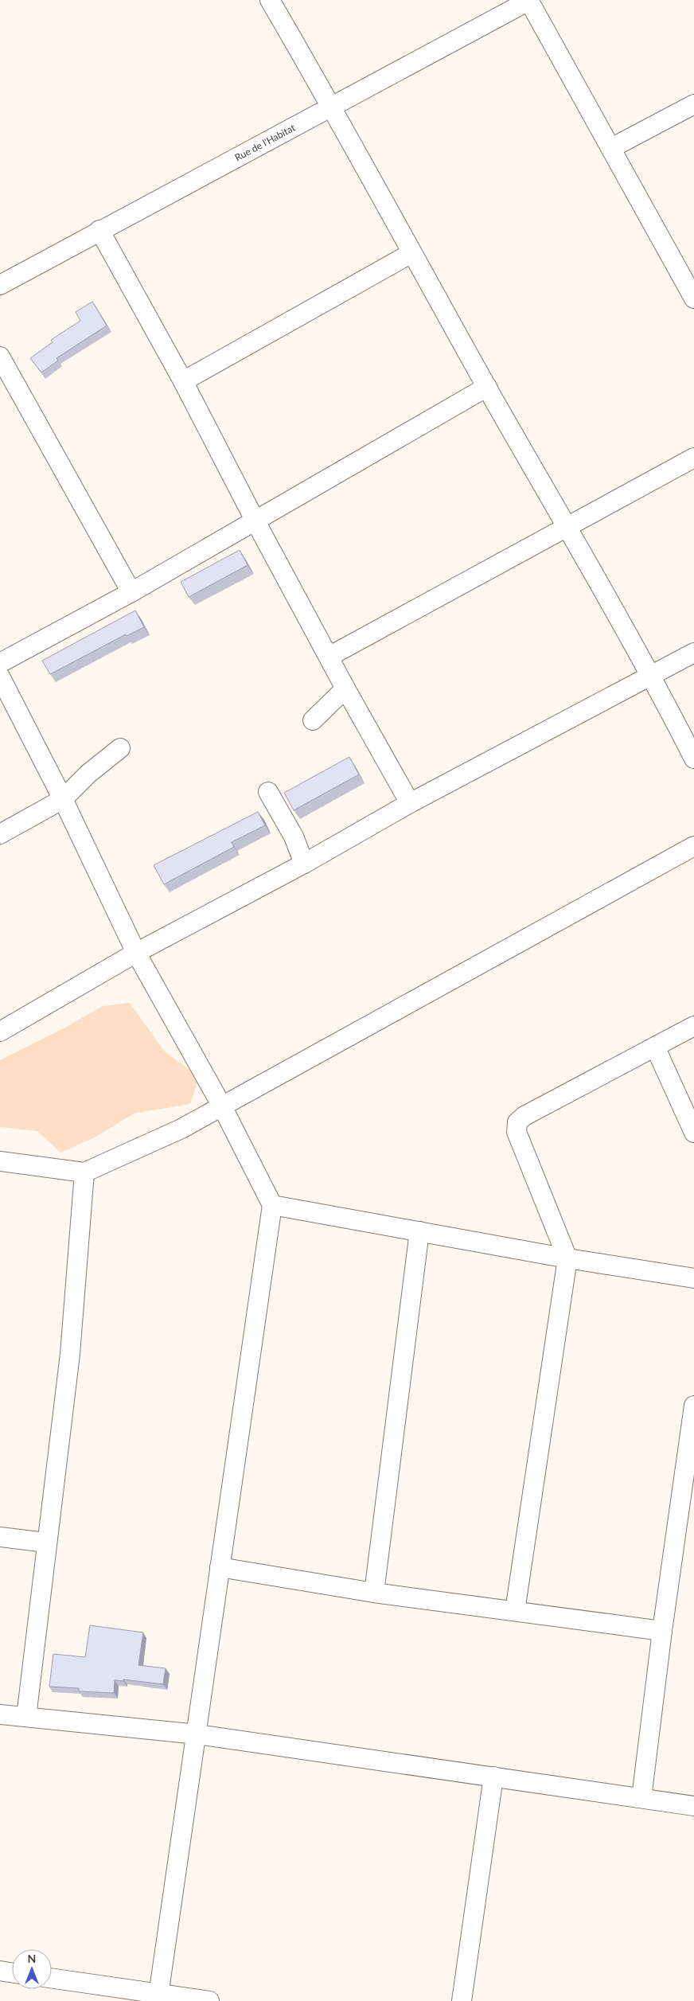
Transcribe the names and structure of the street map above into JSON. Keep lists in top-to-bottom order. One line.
{"streets":{"street":["Rue de l'Habitat"]},"north":"top"}
